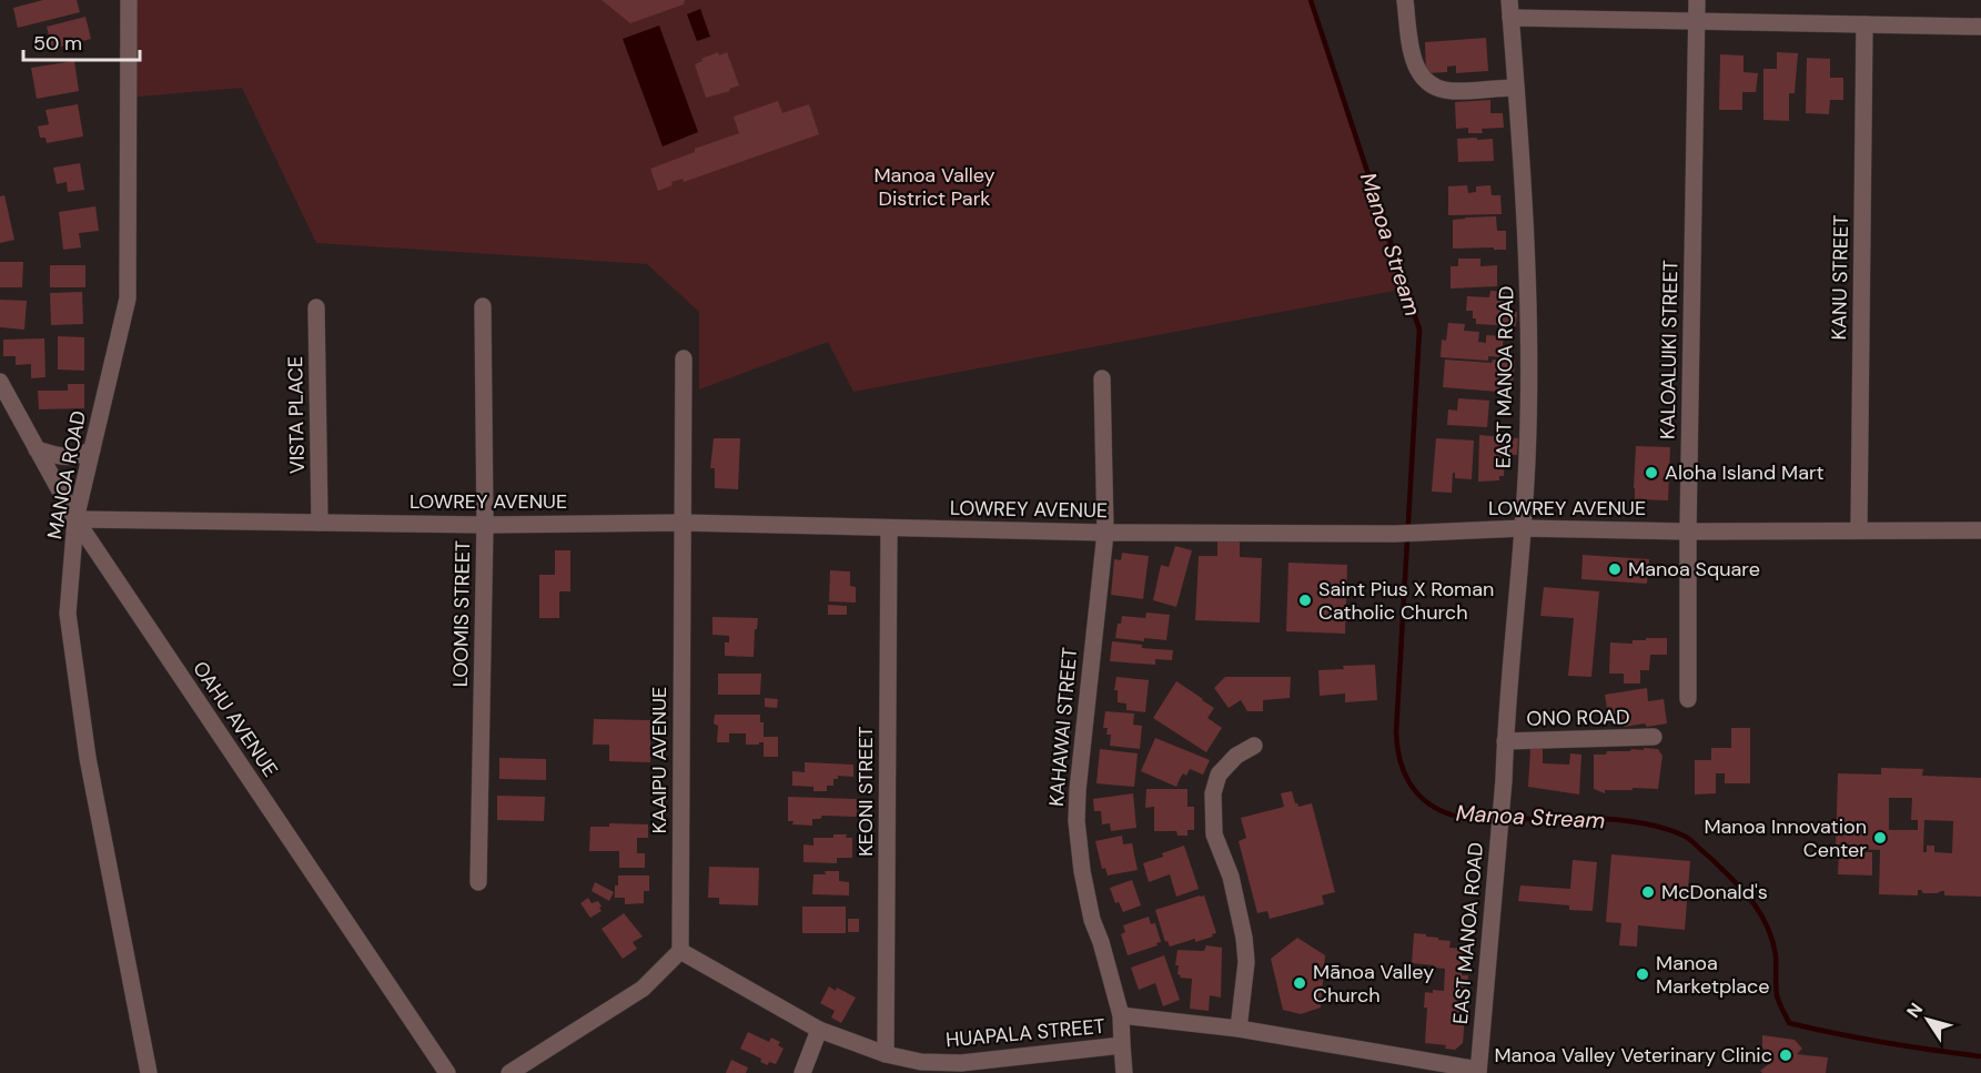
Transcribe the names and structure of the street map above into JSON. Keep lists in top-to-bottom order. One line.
{"streets":{"street":["KANU STREET","KALOALUIKI STREET","EAST MANOA ROAD","VISTA PLACE","MANOA ROAD","LOWREY AVENUE","LOOMIS STREET","ONO ROAD","OAHU AVENUE","KAHAWAI STREET","KAAIPU AVENUE","KEONI STREET","HUAPALA STREET"]},"crossings":[["KANU STREET","LOWREY AVENUE"],["KALOALUIKI STREET","LOWREY AVENUE"],["EAST MANOA ROAD","LOWREY AVENUE"],["EAST MANOA ROAD","ONO ROAD"],["EAST MANOA ROAD","HUAPALA STREET"],["VISTA PLACE","LOWREY AVENUE"],["MANOA ROAD","LOWREY AVENUE"],["MANOA ROAD","OAHU AVENUE"],["LOWREY AVENUE","LOOMIS STREET"],["LOWREY AVENUE","OAHU AVENUE"],["LOWREY AVENUE","KAHAWAI STREET"],["LOWREY AVENUE","KAAIPU AVENUE"],["LOWREY AVENUE","KEONI STREET"],["KAHAWAI STREET","HUAPALA STREET"],["KAAIPU AVENUE","HUAPALA STREET"],["KEONI STREET","HUAPALA STREET"]],"water":["Manoa Stream"],"parks":["Manoa Valley District Park"],"places":["Aloha Island Mart","Manoa Square","Saint Pius X Roman Catholic Church","Manoa Innovation Center","McDonald's","Manoa Marketplace","Mānoa Valley Church","Manoa Valley Veterinary Clinic"],"scale_bar":"50 m","north":"top left"}
